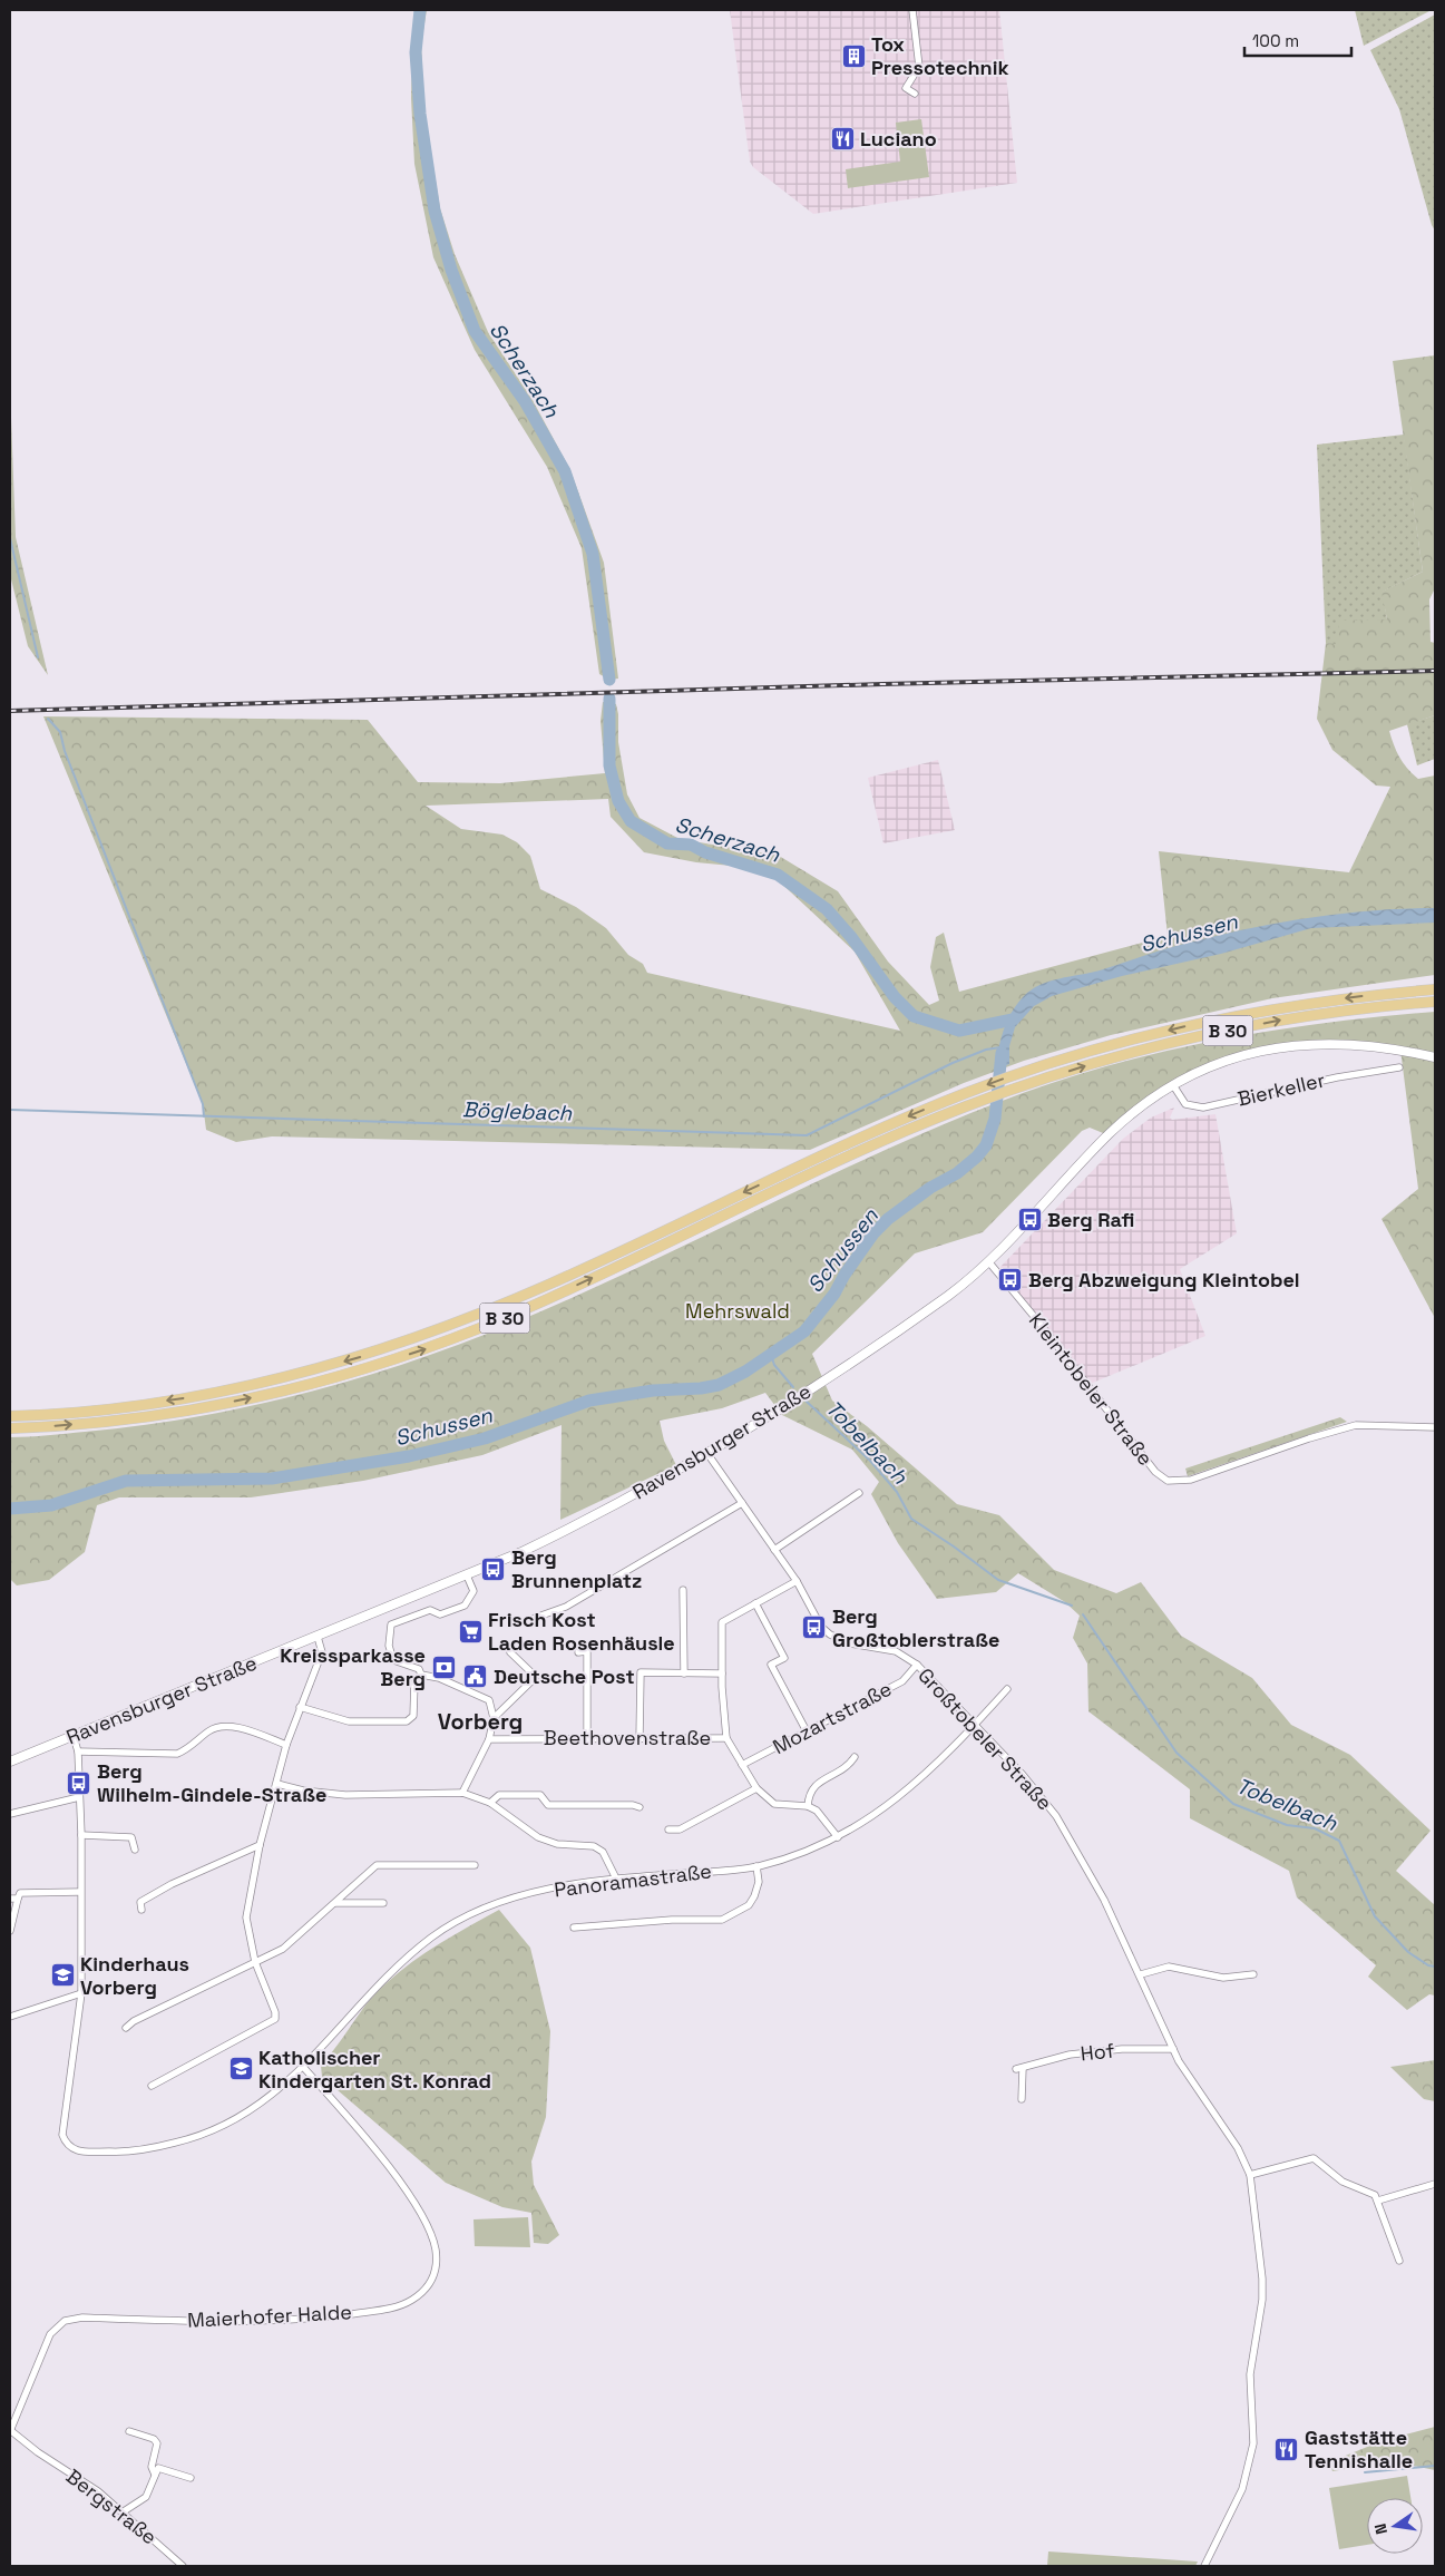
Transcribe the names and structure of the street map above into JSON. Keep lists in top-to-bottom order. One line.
{"streets":{"highway":["B 30"],"main road":["Ravensburger Straße"],"street":["Bierkeller","Kleintobeler Straße","Mozartstraße","Beethovenstraße","Großtobeler Straße","Panoramastraße","Hof","Maierhofer Halde","Bergstraße"]},"crossings":[["Bierkeller","Ravensburger Straße"],["Kleintobeler Straße","Ravensburger Straße"],["Ravensburger Straße","Großtobeler Straße"],["Mozartstraße","Großtobeler Straße"],["Großtobeler Straße","Panoramastraße"],["Großtobeler Straße","Hof"],["Panoramastraße","Maierhofer Halde"],["Maierhofer Halde","Bergstraße"]],"districts":["Vorberg"],"water":["Scherzach","Schussen","Böglebach","Tobelbach"],"parks":["Mehrswald"],"places":{"building":["Tox Pressotechnik"],"restaurant":["Luciano","Gaststätte Tennishalle"],"bus stop":["Berg Rafi","Berg Abzweigung Kleintobel","Berg Brunnenplatz","Berg Großtoblerstraße","Berg Wilhelm-Gindele-Straße"],"supermarket":["Frisch Kost Laden Rosenhäusle"],"bank":["Kreissparkasse Berg"],"public building":["Deutsche Post"],"school or university":["Kinderhaus Vorberg","Katholischer Kindergarten St. Konrad"]},"scale_bar":"100 m","north":"left"}
